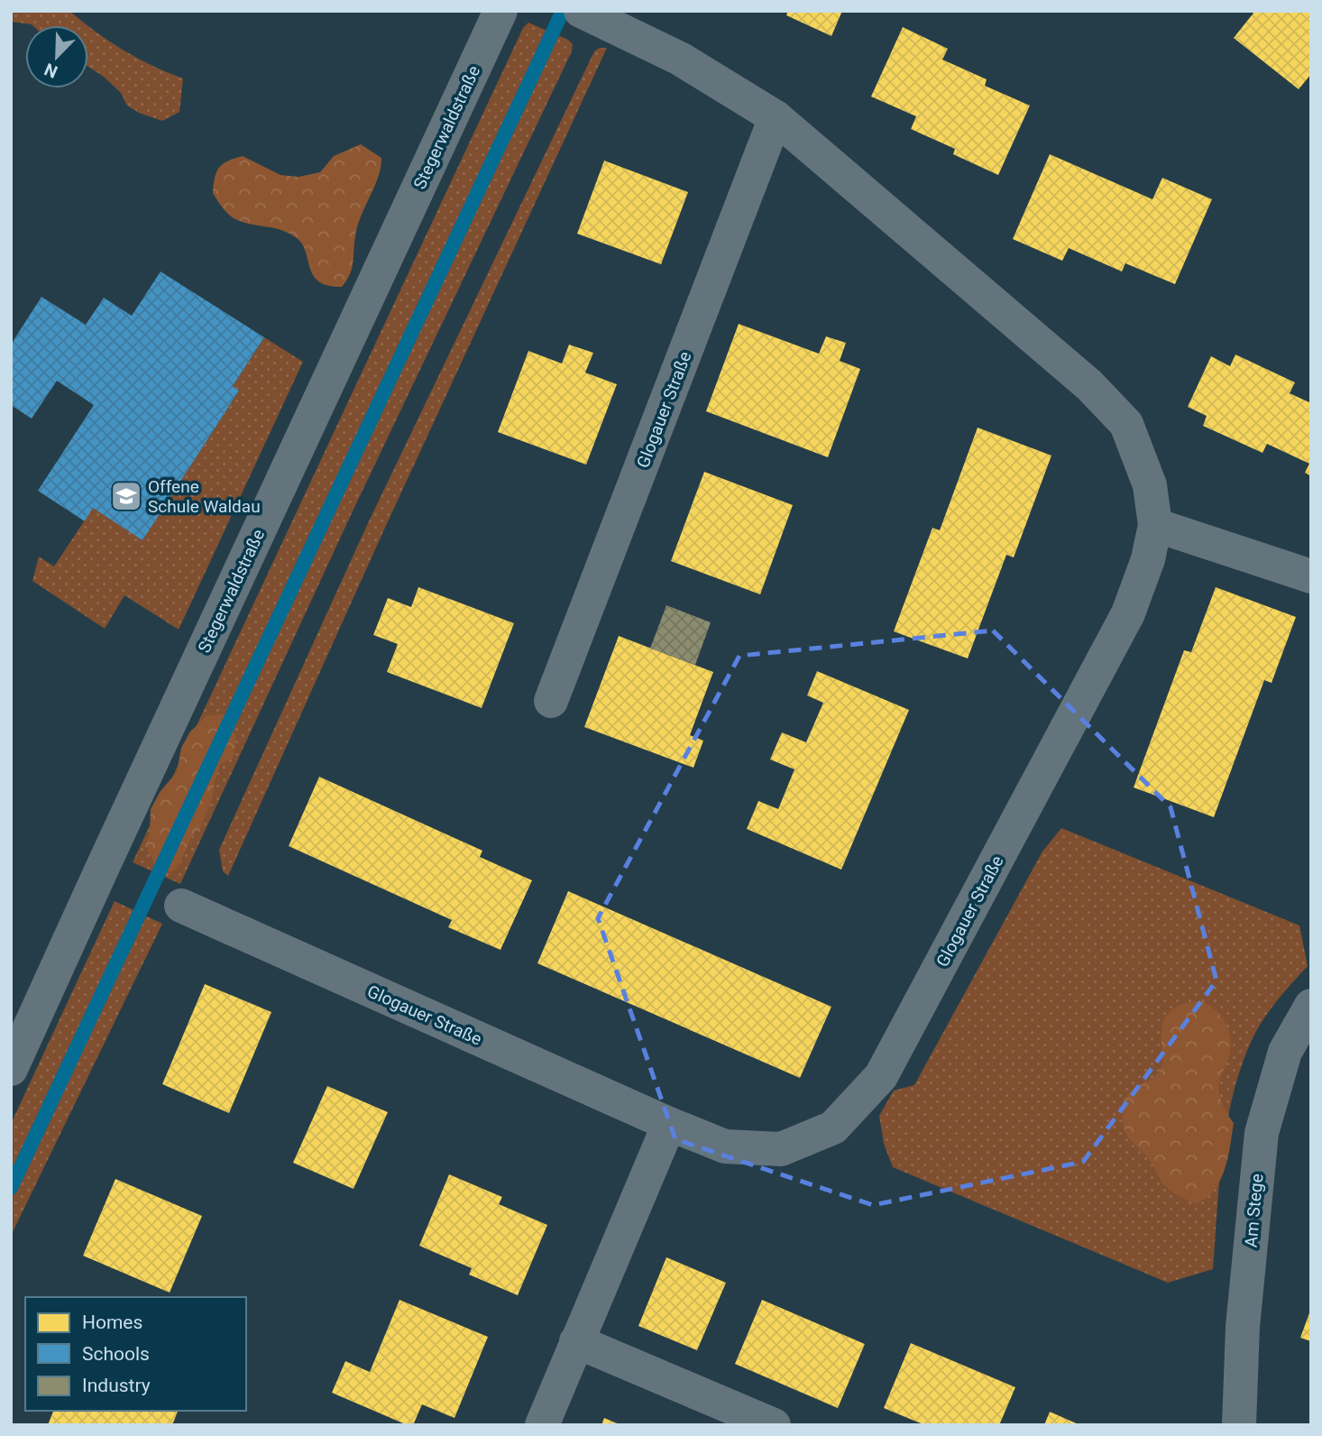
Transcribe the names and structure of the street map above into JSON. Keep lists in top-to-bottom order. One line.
{"streets":{"street":["Stegerwaldstraße","Glogauer Straße","Am Stege"]},"places":{"school or university":["Offene Schule Waldau"]},"legend":["Homes","Schools","Industry"],"north":"bottom left"}
